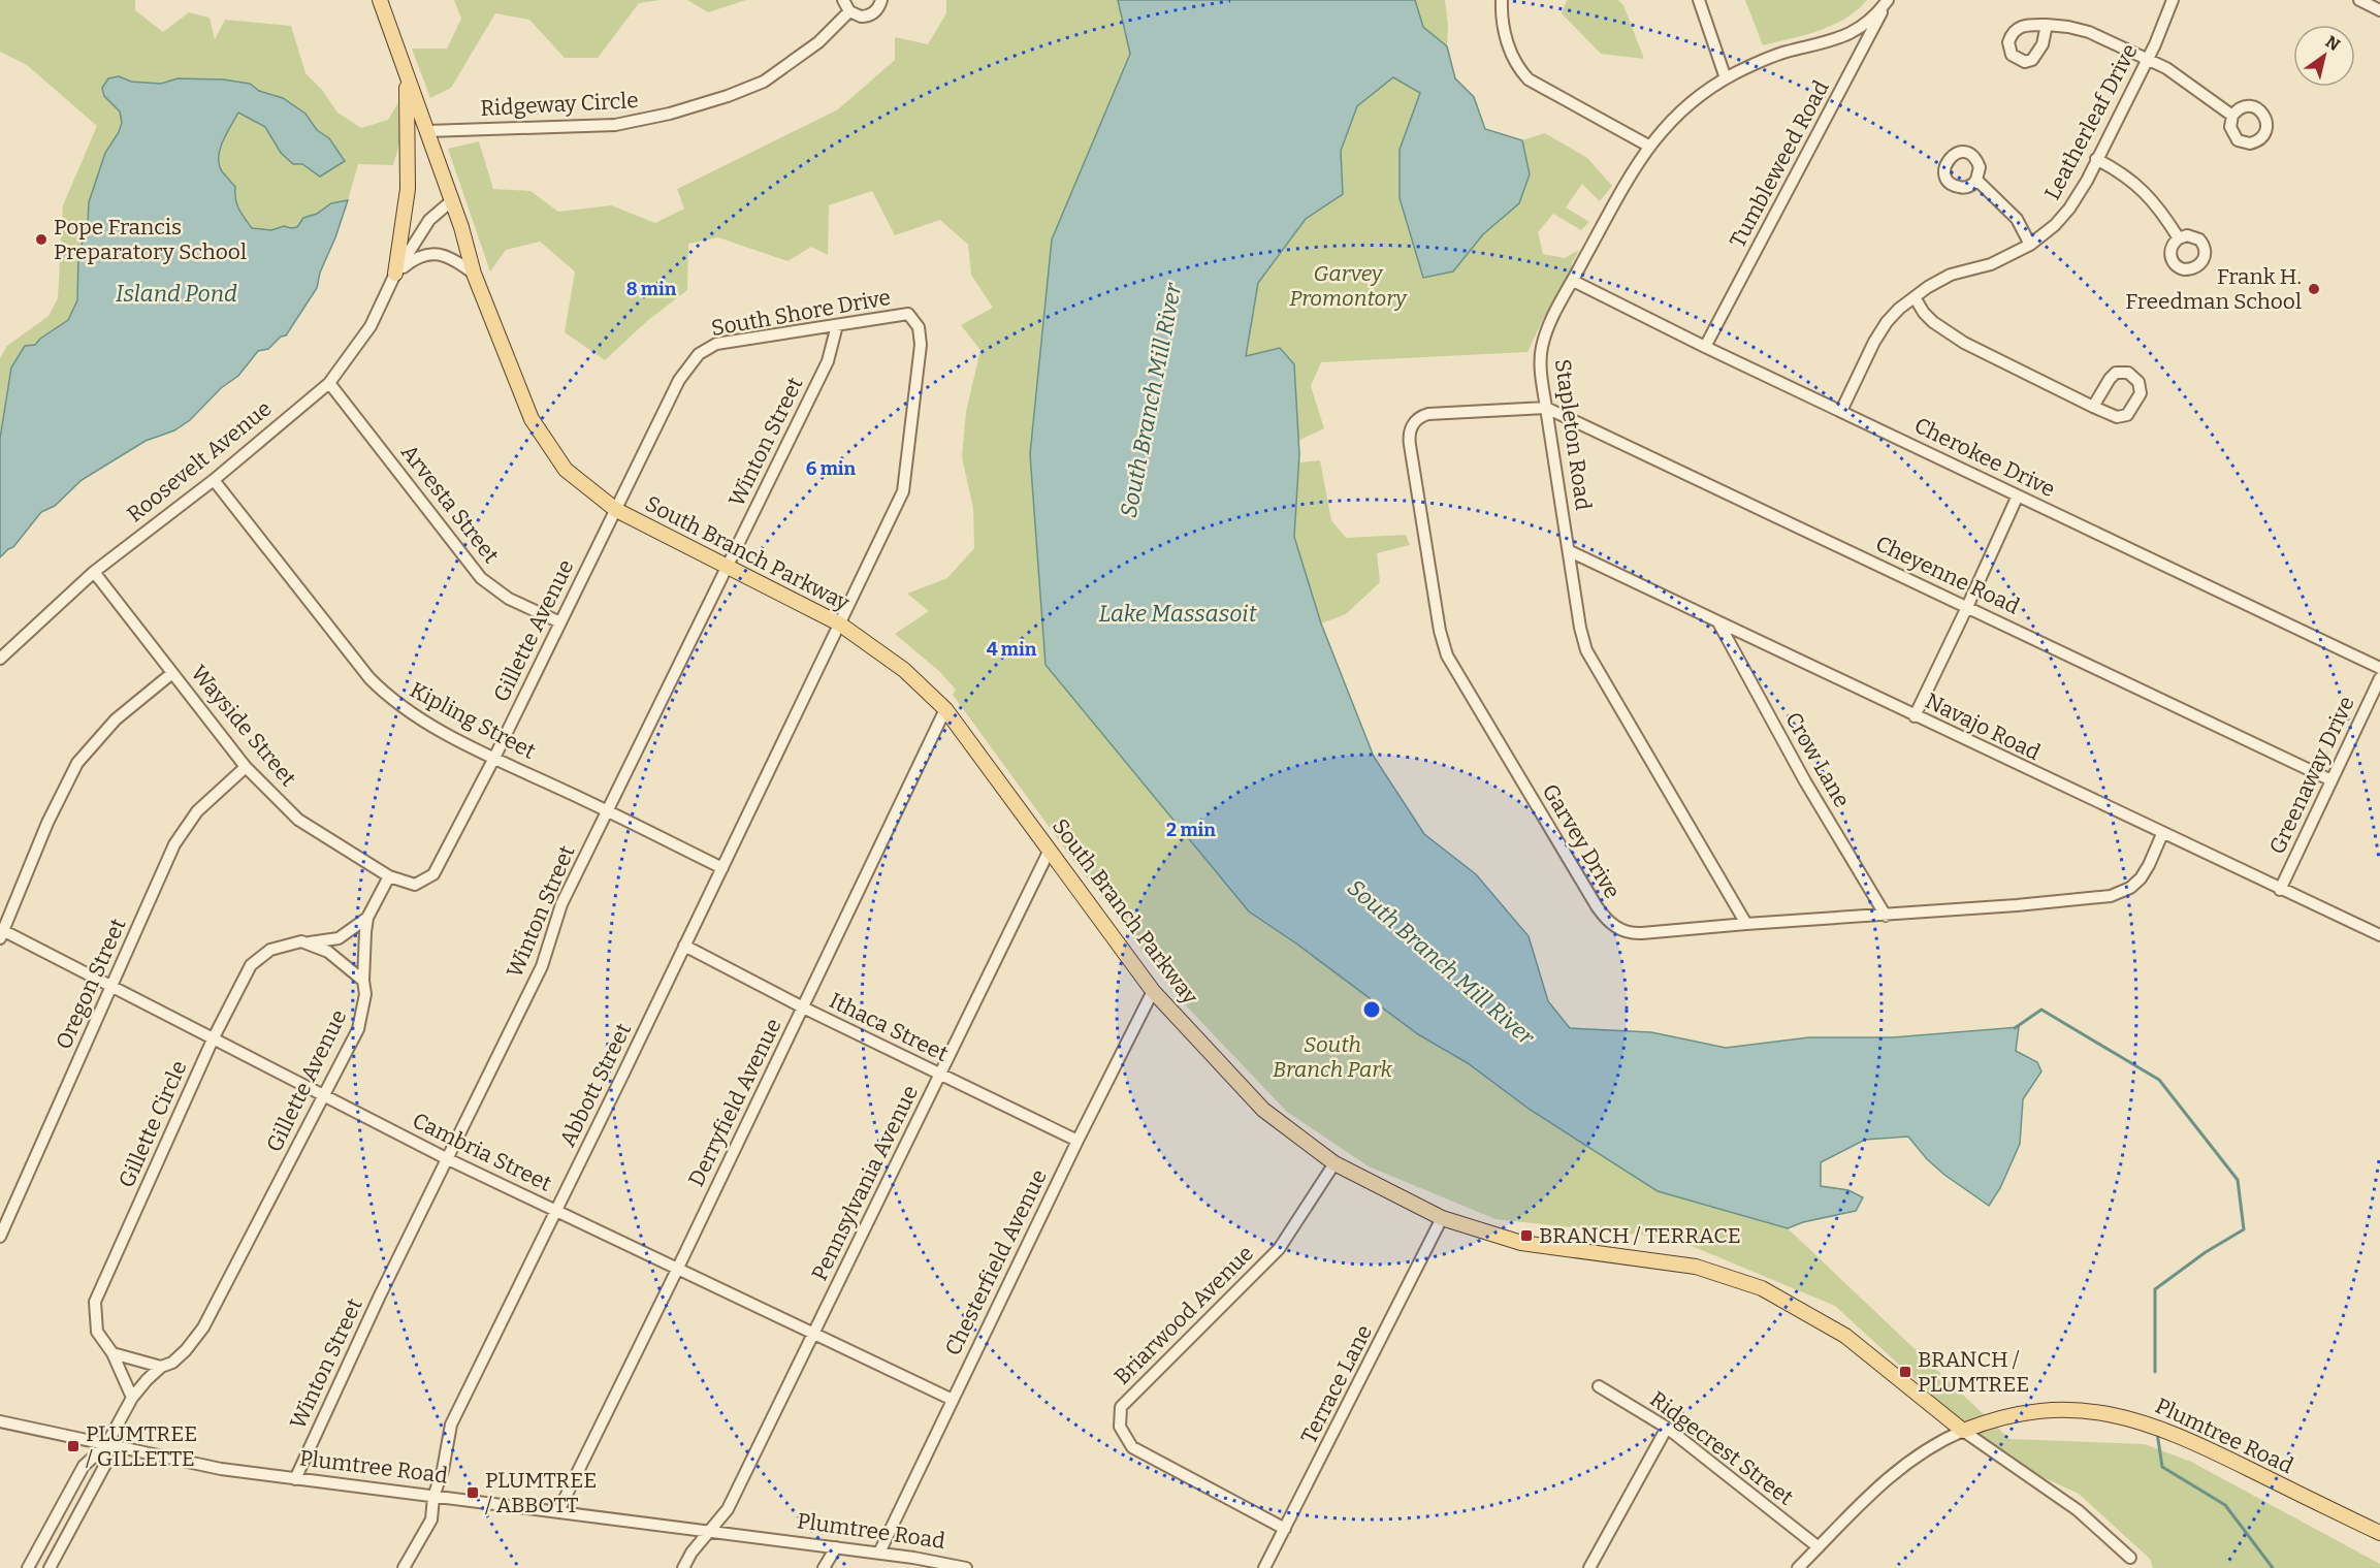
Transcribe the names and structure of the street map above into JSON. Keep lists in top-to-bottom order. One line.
{"streets":{"main road":["Roosevelt Avenue","South Branch Parkway","Plumtree Road"],"street":["Ridgeway Circle","Leatherleaf Drive","Tumbleweed Road","South Shore Drive","Stapleton Road","Winton Street","Cherokee Drive","Arvesta Street","Cheyenne Road","Gillette Avenue","Kipling Street","Wayside Street","Navajo Road","Crow Lane","Greenaway Drive","Garvey Drive","Oregon Street","Ithaca Street","Abbott Street","Derryfield Avenue","Gillette Circle","Cambria Street","Pennsylvania Avenue","Chesterfield Avenue","Briarwood Avenue","Terrace Lane","Ridgecrest Street"]},"crossings":[["Ridgeway Circle","Roosevelt Avenue"],["Leatherleaf Drive","Cherokee Drive"],["Tumbleweed Road","Stapleton Road"],["Tumbleweed Road","Cherokee Drive"],["South Shore Drive","Winton Street"],["South Shore Drive","South Branch Parkway"],["South Shore Drive","Gillette Avenue"],["South Shore Drive","Abbott Street"],["Stapleton Road","Cherokee Drive"],["Stapleton Road","Cheyenne Road"],["Stapleton Road","Navajo Road"],["Stapleton Road","Garvey Drive"],["Winton Street","South Branch Parkway"],["Winton Street","Kipling Street"],["Winton Street","Cambria Street"],["Winton Street","Plumtree Road"],["Roosevelt Avenue","Arvesta Street"],["Roosevelt Avenue","South Branch Parkway"],["Roosevelt Avenue","Kipling Street"],["Roosevelt Avenue","Wayside Street"],["Arvesta Street","Gillette Avenue"],["South Branch Parkway","Gillette Avenue"],["South Branch Parkway","Abbott Street"],["South Branch Parkway","Derryfield Avenue"],["South Branch Parkway","Pennsylvania Avenue"],["South Branch Parkway","Chesterfield Avenue"],["South Branch Parkway","Briarwood Avenue"],["South Branch Parkway","Terrace Lane"],["South Branch Parkway","Plumtree Road"],["Cheyenne Road","Greenaway Drive"],["Cheyenne Road","Garvey Drive"],["Gillette Avenue","Kipling Street"],["Gillette Avenue","Wayside Street"],["Gillette Avenue","Gillette Circle"],["Gillette Avenue","Cambria Street"],["Gillette Avenue","Plumtree Road"],["Kipling Street","Abbott Street"],["Wayside Street","Oregon Street"],["Navajo Road","Crow Lane"],["Navajo Road","Greenaway Drive"],["Navajo Road","Garvey Drive"],["Crow Lane","Garvey Drive"],["Oregon Street","Cambria Street"],["Ithaca Street","Abbott Street"],["Ithaca Street","Derryfield Avenue"],["Ithaca Street","Pennsylvania Avenue"],["Ithaca Street","Chesterfield Avenue"],["Abbott Street","Cambria Street"],["Abbott Street","Plumtree Road"],["Derryfield Avenue","Cambria Street"],["Derryfield Avenue","Plumtree Road"],["Gillette Circle","Cambria Street"],["Cambria Street","Pennsylvania Avenue"],["Cambria Street","Chesterfield Avenue"],["Pennsylvania Avenue","Plumtree Road"],["Chesterfield Avenue","Plumtree Road"],["Briarwood Avenue","Terrace Lane"],["Plumtree Road","Ridgecrest Street"]],"water":["Island Pond","South Branch Mill River","Lake Massasoit"],"parks":["Garvey Promontory","South Branch Park"],"places":{"other":["Pope Francis Preparatory School","Frank H. Freedman School"],"transit":["BRANCH / TERRACE","BRANCH / PLUMTREE","PLUMTREE / GILLETTE","PLUMTREE / ABBOTT"]},"north":"top right","rings":["8 min","6 min","4 min","2 min"]}
